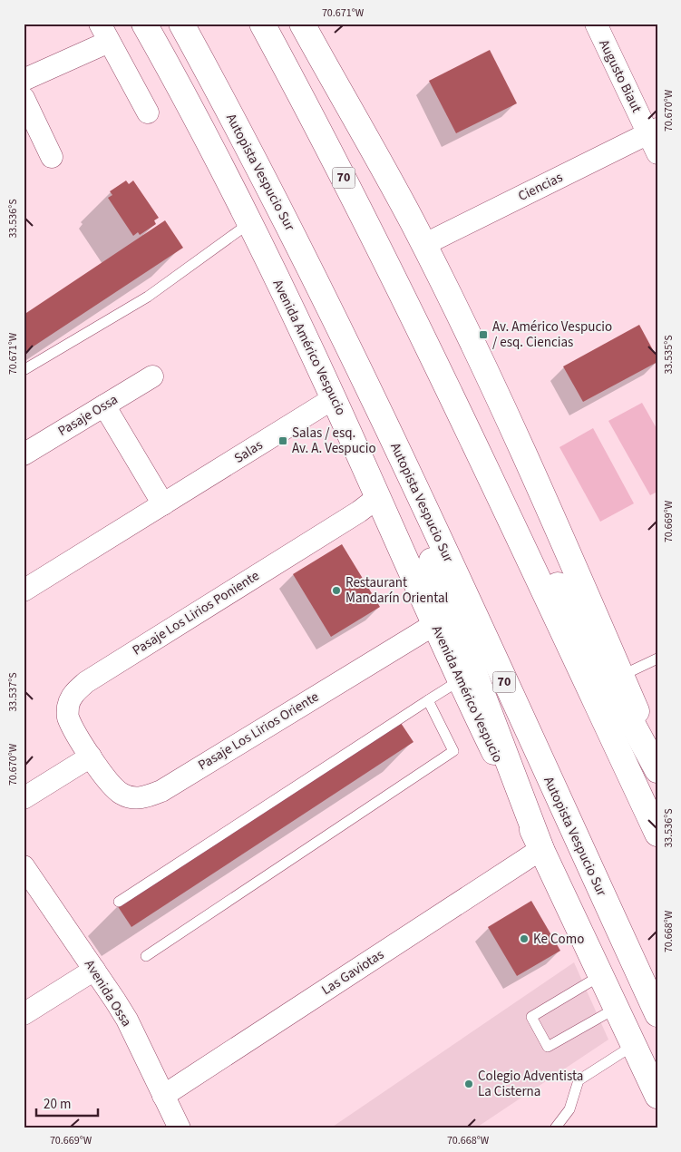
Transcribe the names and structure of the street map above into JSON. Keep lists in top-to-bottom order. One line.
{"streets":{"main road":["Autopista Vespucio Sur","70","Avenida Américo Vespucio"],"street":["Augusto Biaut","Ciencias","Pasaje Ossa","Salas","Pasaje Los Lirios Poniente","Pasaje Los Lirios Oriente","Las Gaviotas","Avenida Ossa"]},"crossings":[["Augusto Biaut","Ciencias"],["Avenida Américo Vespucio","Salas"],["Avenida Américo Vespucio","Pasaje Los Lirios Poniente"],["Avenida Américo Vespucio","Pasaje Los Lirios Oriente"],["Avenida Américo Vespucio","Las Gaviotas"],["Pasaje Los Lirios Poniente","Pasaje Los Lirios Oriente"],["Las Gaviotas","Avenida Ossa"]],"places":{"transit":["Av. Américo Vespucio / esq. Ciencias","Salas / esq. Av. A. Vespucio"],"other":["Restaurant Mandarín Oriental","Ke Como","Colegio Adventista La Cisterna"]},"scale_bar":"20 m","coordinates":["70.671°W","70.670°W","33.536°S","33.535°S","70.669°W","33.537°S","70.668°W"]}
